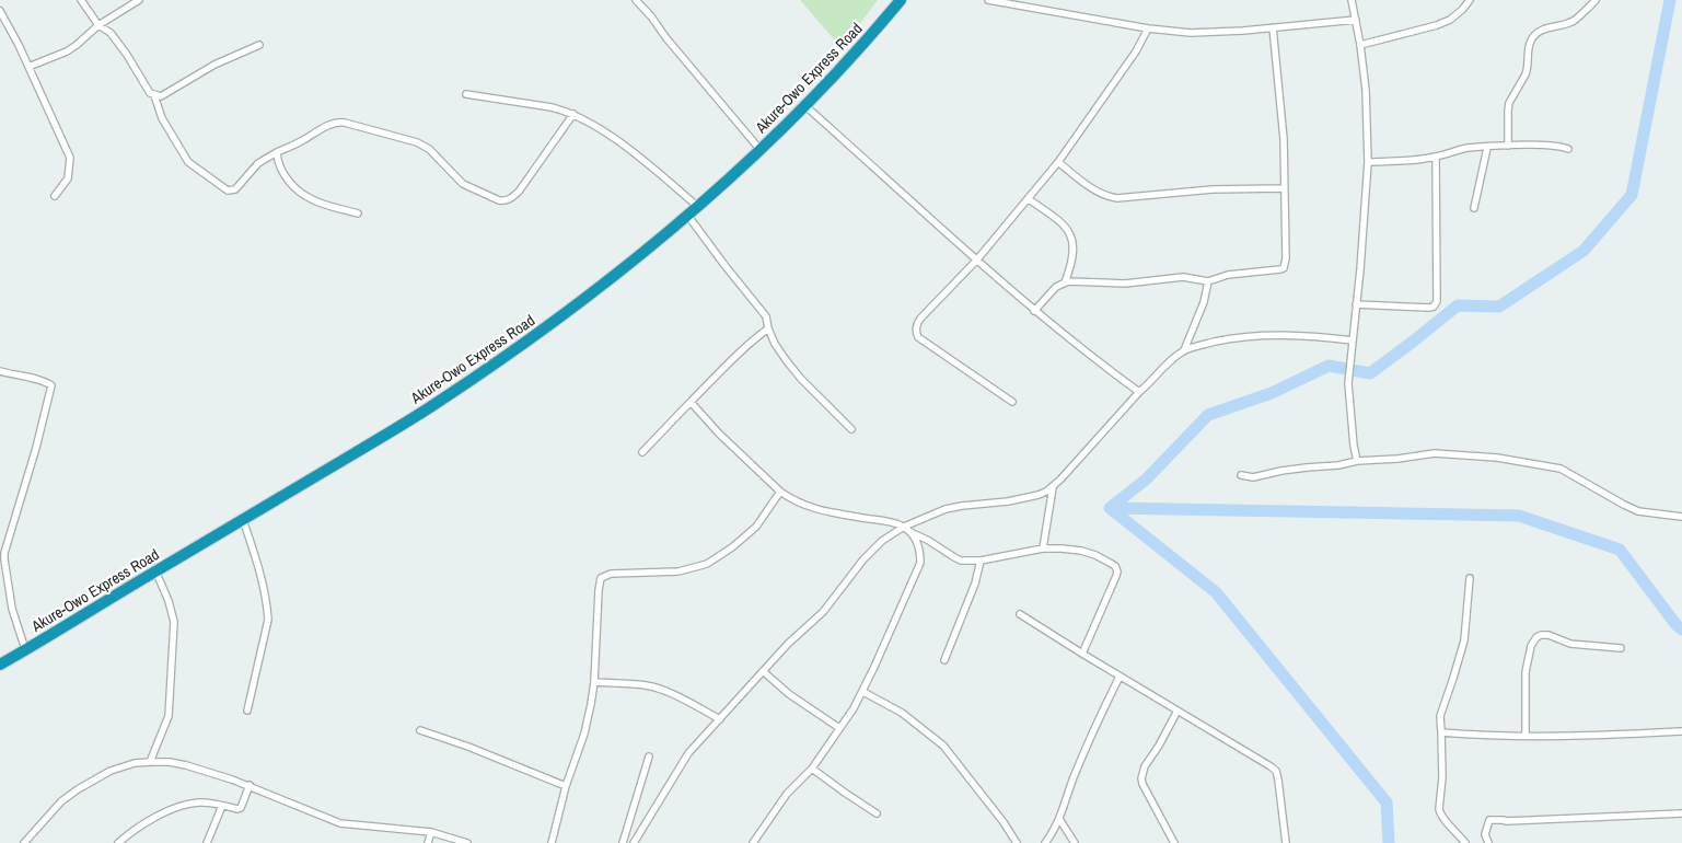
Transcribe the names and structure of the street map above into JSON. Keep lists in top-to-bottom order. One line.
{"streets":{"highway":["Akure-Owo Express Road"]}}
